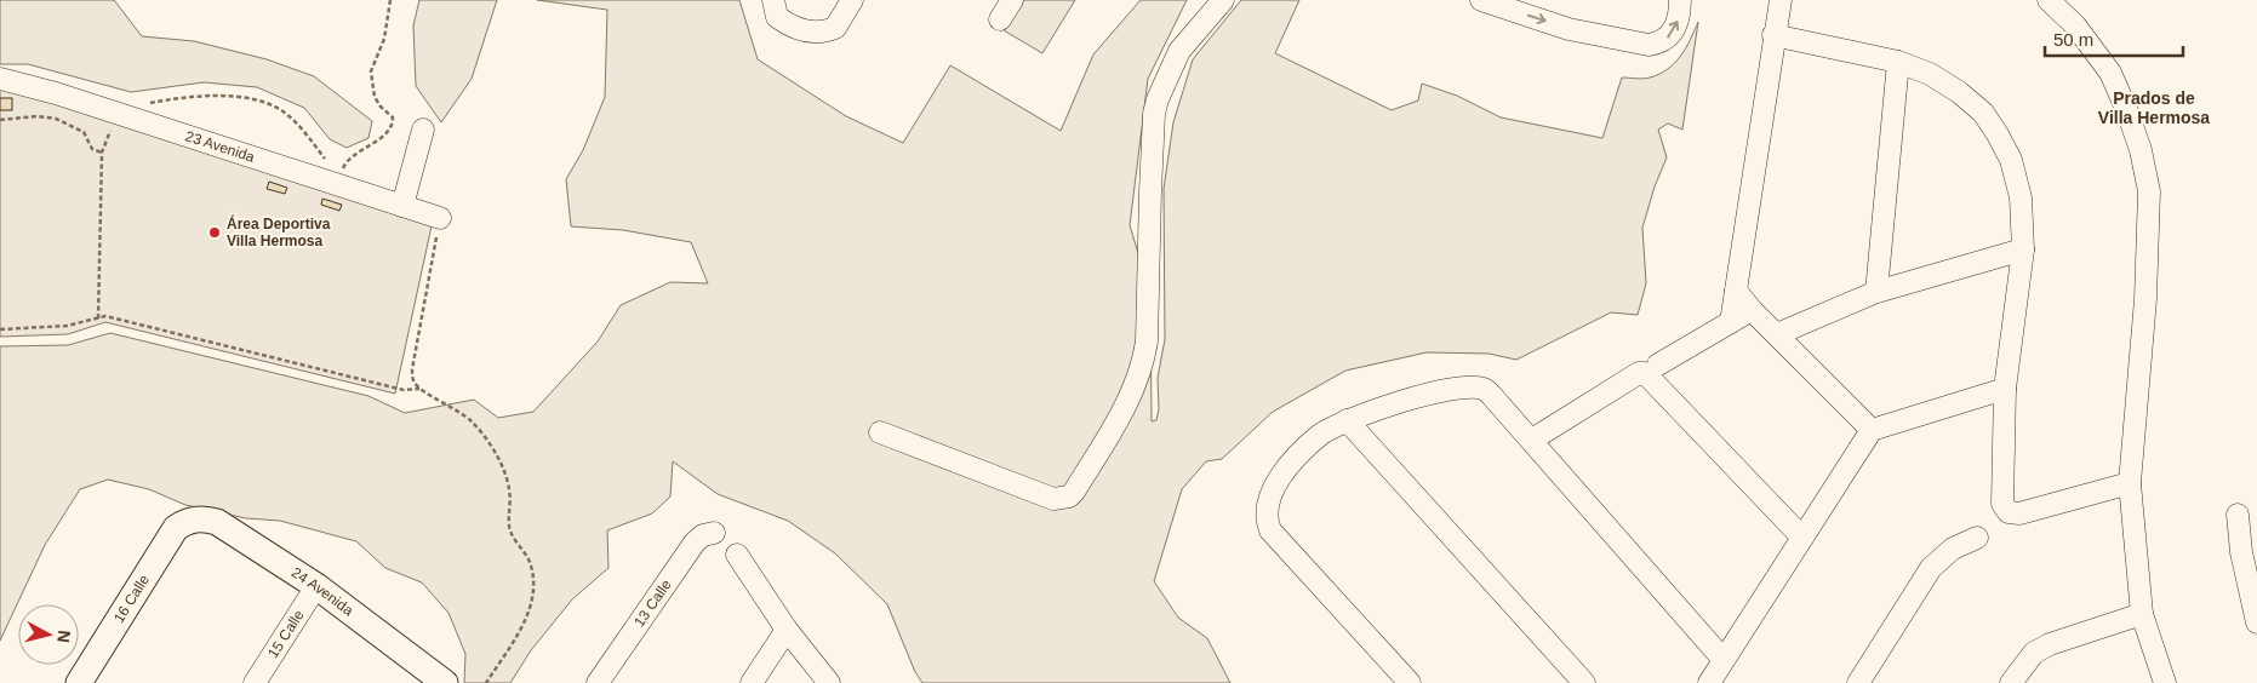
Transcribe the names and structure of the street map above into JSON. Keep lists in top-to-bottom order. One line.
{"streets":{"main road":["24 Avenida","16 Calle"],"street":["23 Avenida","13 Calle","15 Calle"]},"crossings":[["24 Avenida","16 Calle"],["24 Avenida","15 Calle"]],"districts":["Prados de Villa Hermosa"],"places":["Área Deportiva Villa Hermosa"],"scale_bar":"50 m","north":"right"}
